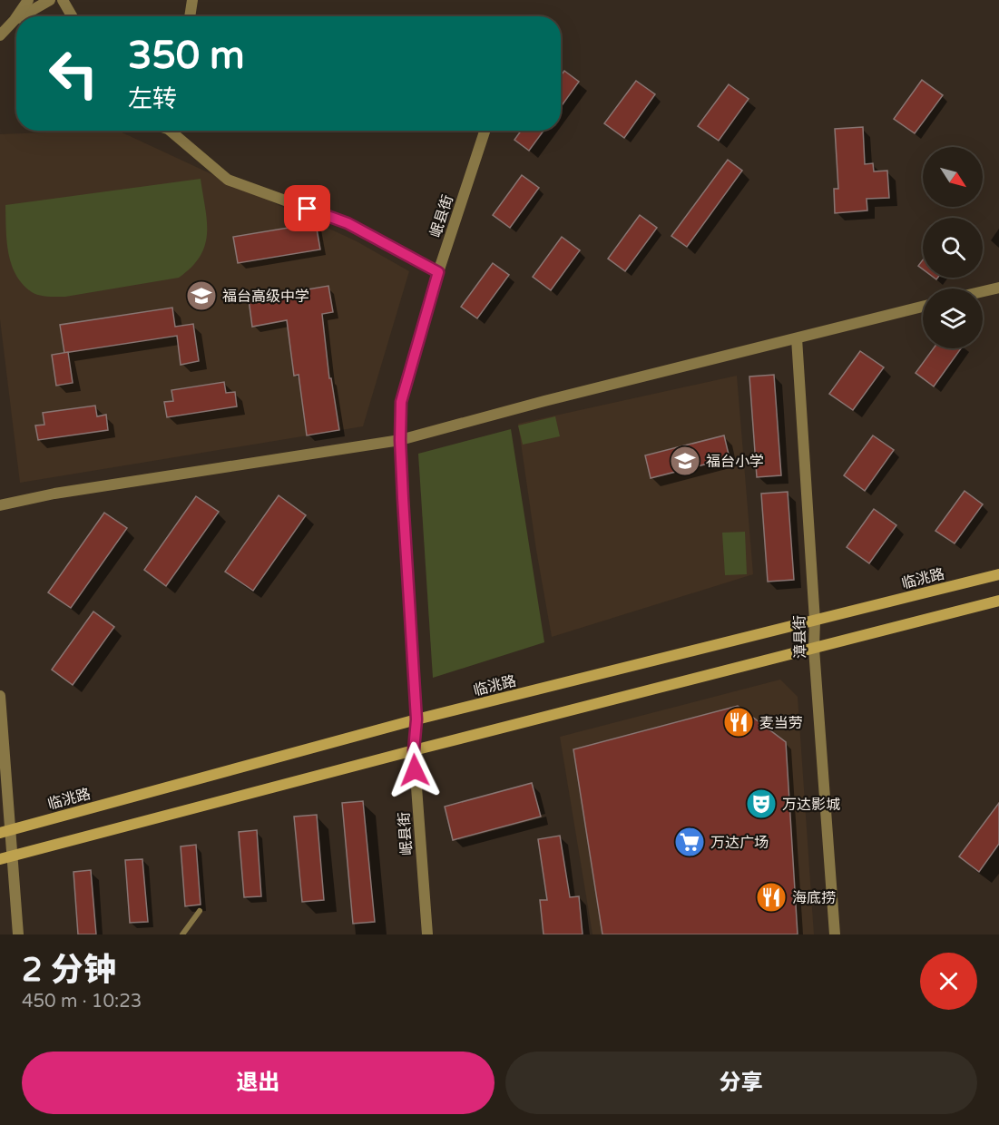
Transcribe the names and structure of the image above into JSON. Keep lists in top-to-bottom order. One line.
{"streets":{"main road":["临洮路"],"street":["岷县街","漳县街"]},"crossings":[["岷县街","临洮路"],["临洮路","漳县街"]],"places":{"school or university":["福台高级中学","福台小学"],"restaurant":["麦当劳","海底捞"],"theatre":["万达影城"],"supermarket":["万达广场"]},"north":"bottom right","page":{"turn":["350 m","左转"],"heading":["2 分钟","450 m · 10:23"],"buttons":["退出","分享"]}}
